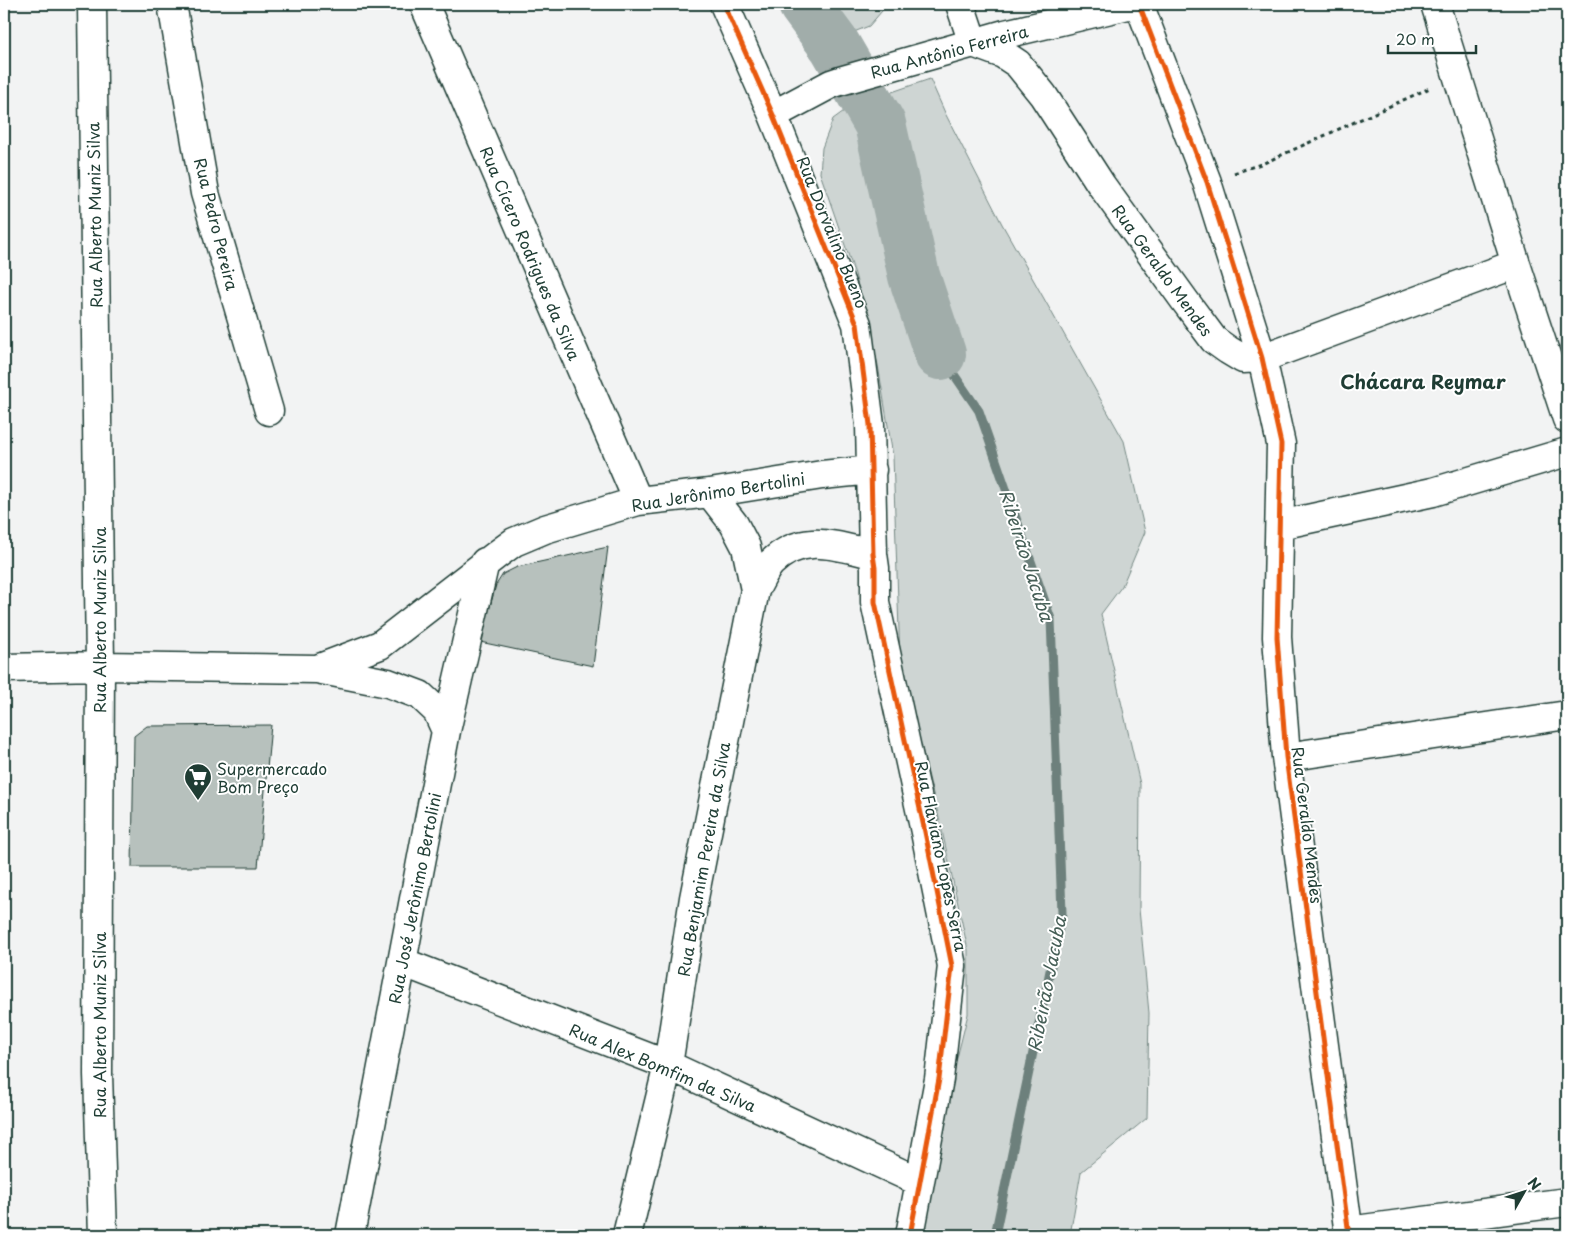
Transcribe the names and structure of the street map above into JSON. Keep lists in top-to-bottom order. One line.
{"streets":{"street":["Rua Antônio Ferreira","Rua Alberto Muniz Silva","Rua Pedro Pereira","Rua Dorvalino Bueno","Rua Cícero Rodrigues da Silva","Rua Geraldo Mendes","Rua Jerônimo Bertolini","Rua Flaviano Lopes Serra","Rua Benjamim Pereira da Silva","Rua José Jerônimo Bertolini","Rua Alex Bomfim da Silva"]},"crossings":[["Rua Antônio Ferreira","Rua Dorvalino Bueno"],["Rua Antônio Ferreira","Rua Geraldo Mendes"],["Rua Dorvalino Bueno","Rua Jerônimo Bertolini"],["Rua Dorvalino Bueno","Rua Flaviano Lopes Serra"],["Rua Cícero Rodrigues da Silva","Rua Jerônimo Bertolini"],["Rua Jerônimo Bertolini","Rua Benjamim Pereira da Silva"],["Rua Jerônimo Bertolini","Rua José Jerônimo Bertolini"],["Rua Flaviano Lopes Serra","Rua Alex Bomfim da Silva"],["Rua Benjamim Pereira da Silva","Rua Alex Bomfim da Silva"],["Rua José Jerônimo Bertolini","Rua Alex Bomfim da Silva"]],"districts":["Chácara Reymar"],"water":["Ribeirão Jacuba"],"places":{"supermarket":["Supermercado Bom Preço"]},"scale_bar":"20 m","north":"top right"}
